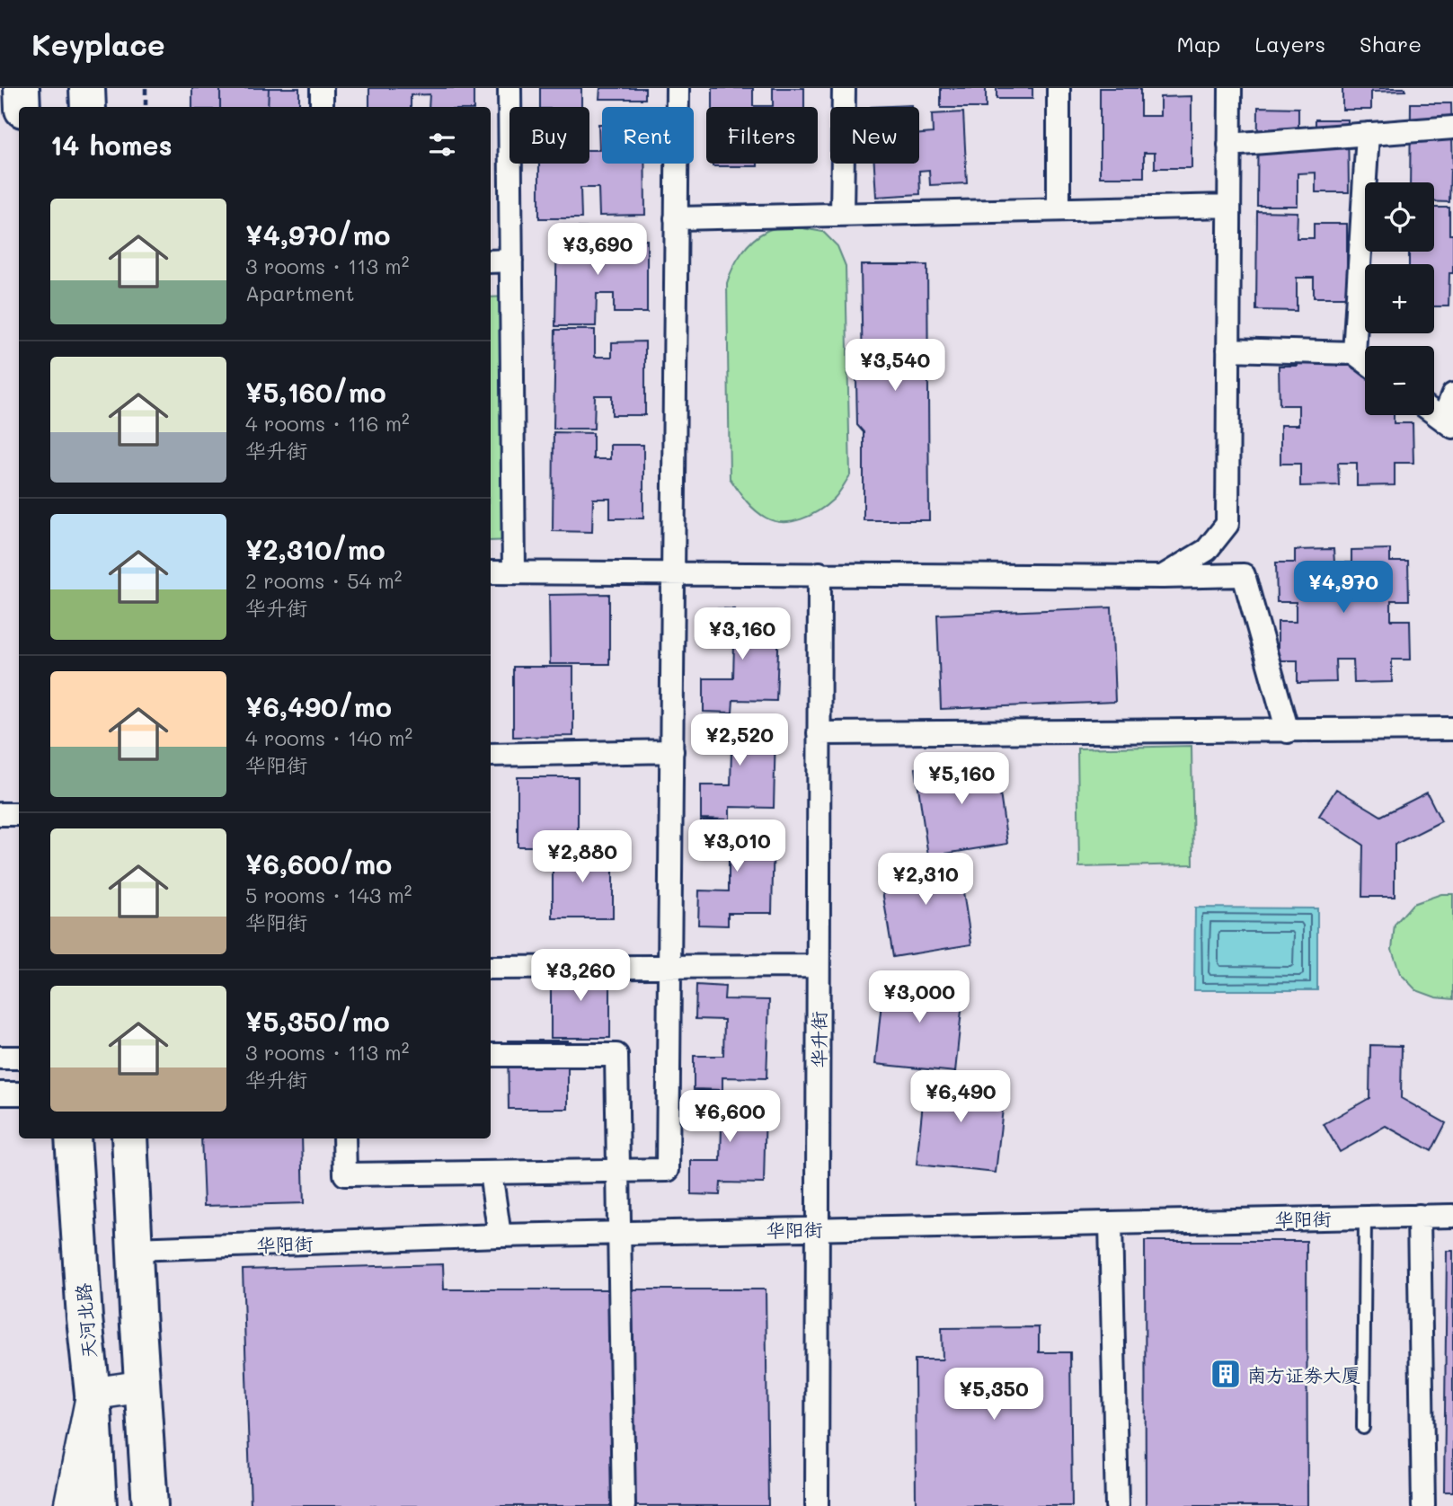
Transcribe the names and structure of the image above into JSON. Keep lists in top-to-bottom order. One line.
{"streets":{"main road":["天河北路"],"street":["华升街","华阳街"]},"crossings":[["华升街","华阳街"]],"places":{"building":["南方证券大厦"]},"page":{"header":"Keyplace","nav":["Map","Layers","Share"],"chip":["Buy","Rent","Filters","New"],"heading":"14 homes","map_buttons":["+","−"],"list":[{"name":"¥4,970/mo","note":"3 rooms · 113 m² · Apartment"},{"name":"¥5,160/mo","note":"4 rooms · 116 m² · 华升街"},{"name":"¥2,310/mo","note":"2 rooms · 54 m² · 华升街"},{"name":"¥6,490/mo","note":"4 rooms · 140 m² · 华阳街"},{"name":"¥6,600/mo","note":"5 rooms · 143 m² · 华阳街"},{"name":"¥5,350/mo","note":"3 rooms · 113 m² · 华升街"}],"price":["¥3,690","¥3,540","¥4,970","¥3,160","¥2,520","¥5,160","¥3,010","¥2,880","¥2,310","¥3,260","¥3,000","¥6,490","¥6,600","¥5,350"]}}
